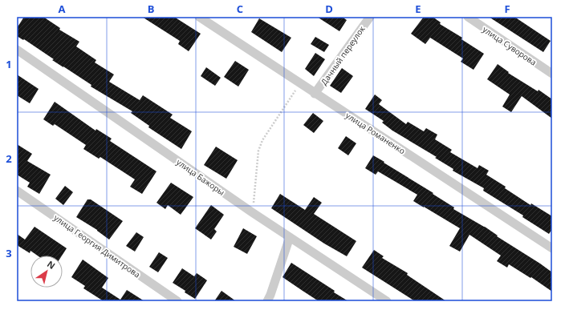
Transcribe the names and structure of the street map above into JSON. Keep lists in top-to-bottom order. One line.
{"streets":{"street":["улица Суворова","Дачный переулок","улица Романенко","улица Бажоры","улица Георгия Димитрова"]},"crossings":[["Дачный переулок","улица Романенко"]],"north":"top right","grid":{"columns":["A","B","C","D","E","F"],"rows":["1","2","3"]}}
